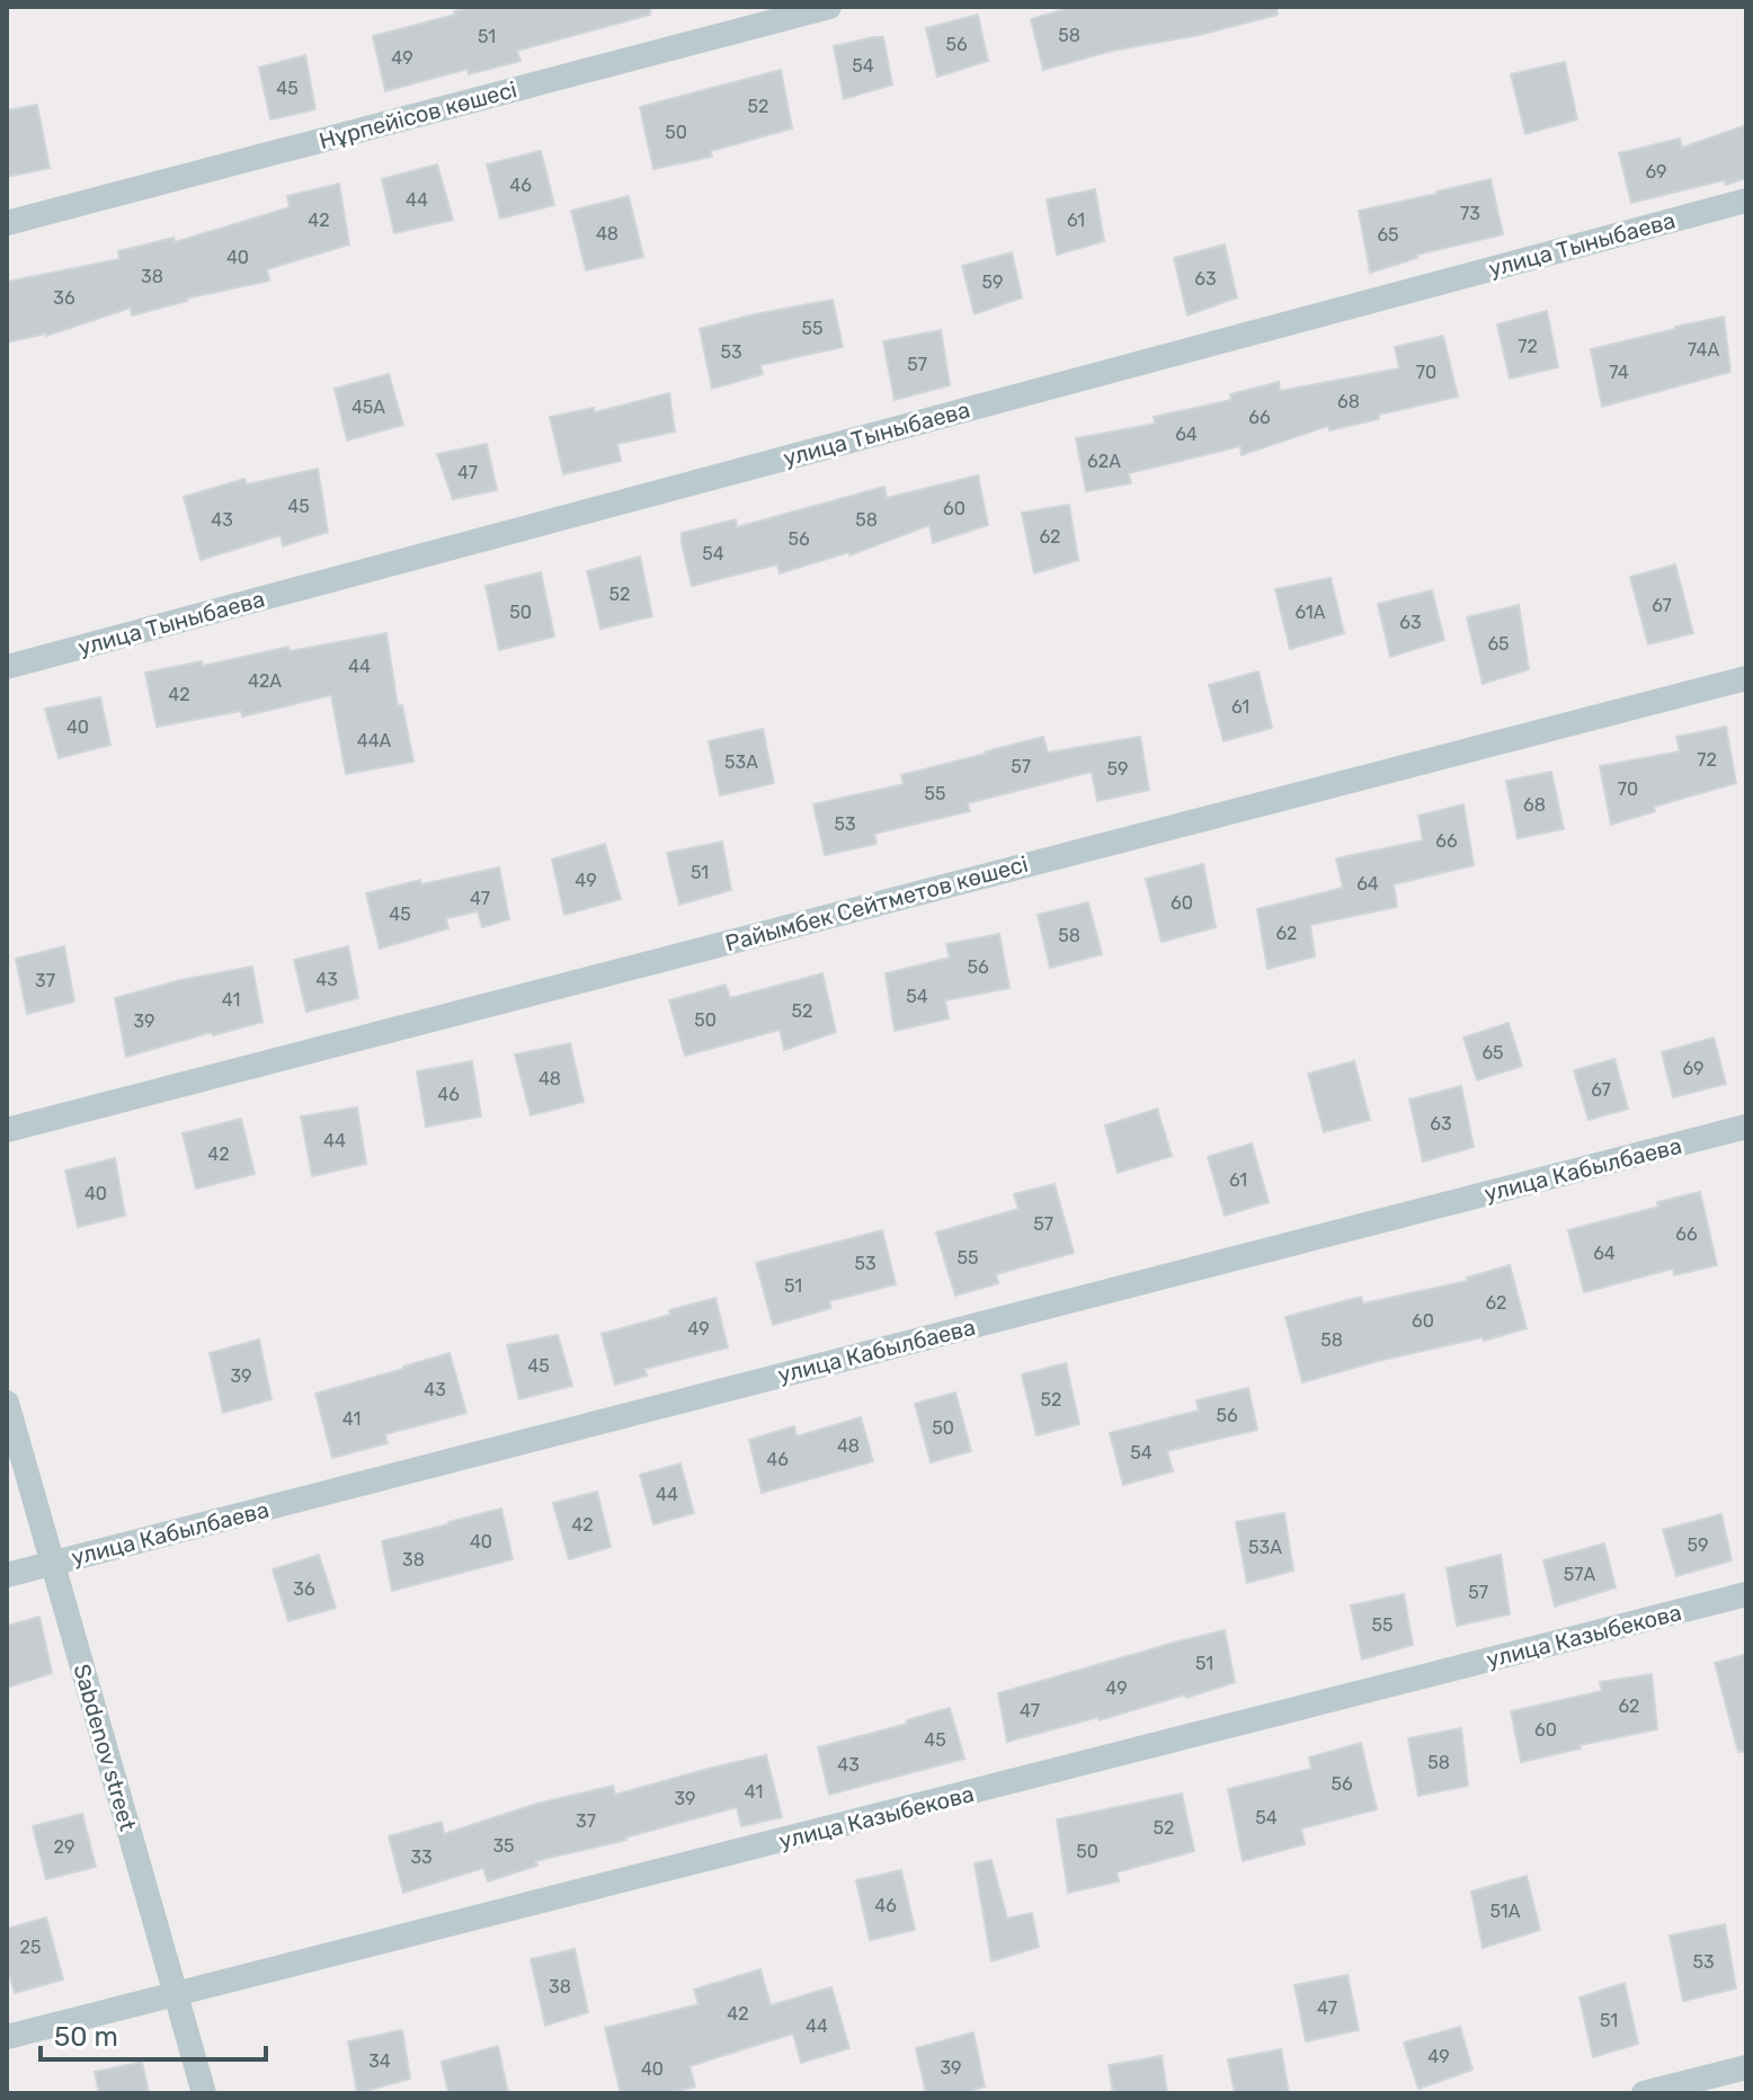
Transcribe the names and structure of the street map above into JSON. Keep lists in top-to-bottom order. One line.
{"streets":{"street":["Нұрпейісов көшесі","улица Тыныбаева","Райымбек Сейтметов көшесі","улица Кабылбаева","улица Казыбекова","Sabdenov street"]},"crossings":[["улица Кабылбаева","Sabdenov street"],["улица Казыбекова","Sabdenov street"]],"house_numbers":["58","51","56","49","54","45","52","50","69","46","44","73","42","61","48","65","40","38","63","59","36","55","72","74А","53","57","70","74","68","45А","66","64","62А","47","45","60","43","58","62","56","54","52","67","50","61А","63","65","44","42А","42","61","40","44А","72","53А","57","59","70","55","68","53","66","51","49","64","47","60","45","62","58","56","43","37","54","41","52","50","39","65","69","48","67","46","63","44","42","61","40","57","66","64","55","53","51","62","60","49","58","45","39","43","52","56","41","50","48","54","46","44","42","40","59","53А","38","57А","36","57","55","51","49","62","47","60","45","58","43","56","41","39","54","37","52","35","29","50","33","46","51А","25","53","38","47","42","51","44","49","34","39","40"],"scale_bar":"50 m"}
